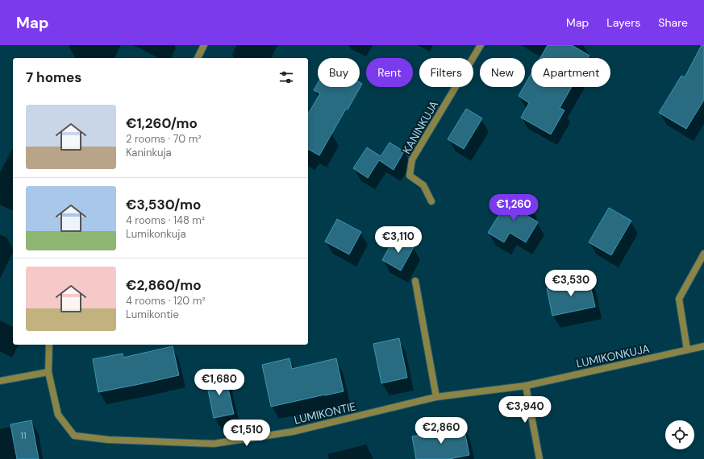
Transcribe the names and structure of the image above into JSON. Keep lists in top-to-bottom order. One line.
{"streets":{"street":["KANINKUJA","LUMIKONKUJA","LUMIKONTIE"]},"crossings":[["LUMIKONKUJA","LUMIKONTIE"]],"house_numbers":["11"],"page":{"header":"Map","nav":["Map","Layers","Share"],"chip":["Buy","Rent","Filters","New","Apartment"],"heading":"7 homes","list":[{"name":"€1,260/mo","note":"2 rooms · 70 m² · Kaninkuja"},{"name":"€3,530/mo","note":"4 rooms · 148 m² · Lumikonkuja"},{"name":"€2,860/mo","note":"4 rooms · 120 m² · Lumikontie"}],"price":["€1,260","€3,110","€3,530","€1,680","€3,940","€2,860","€1,510"]}}
